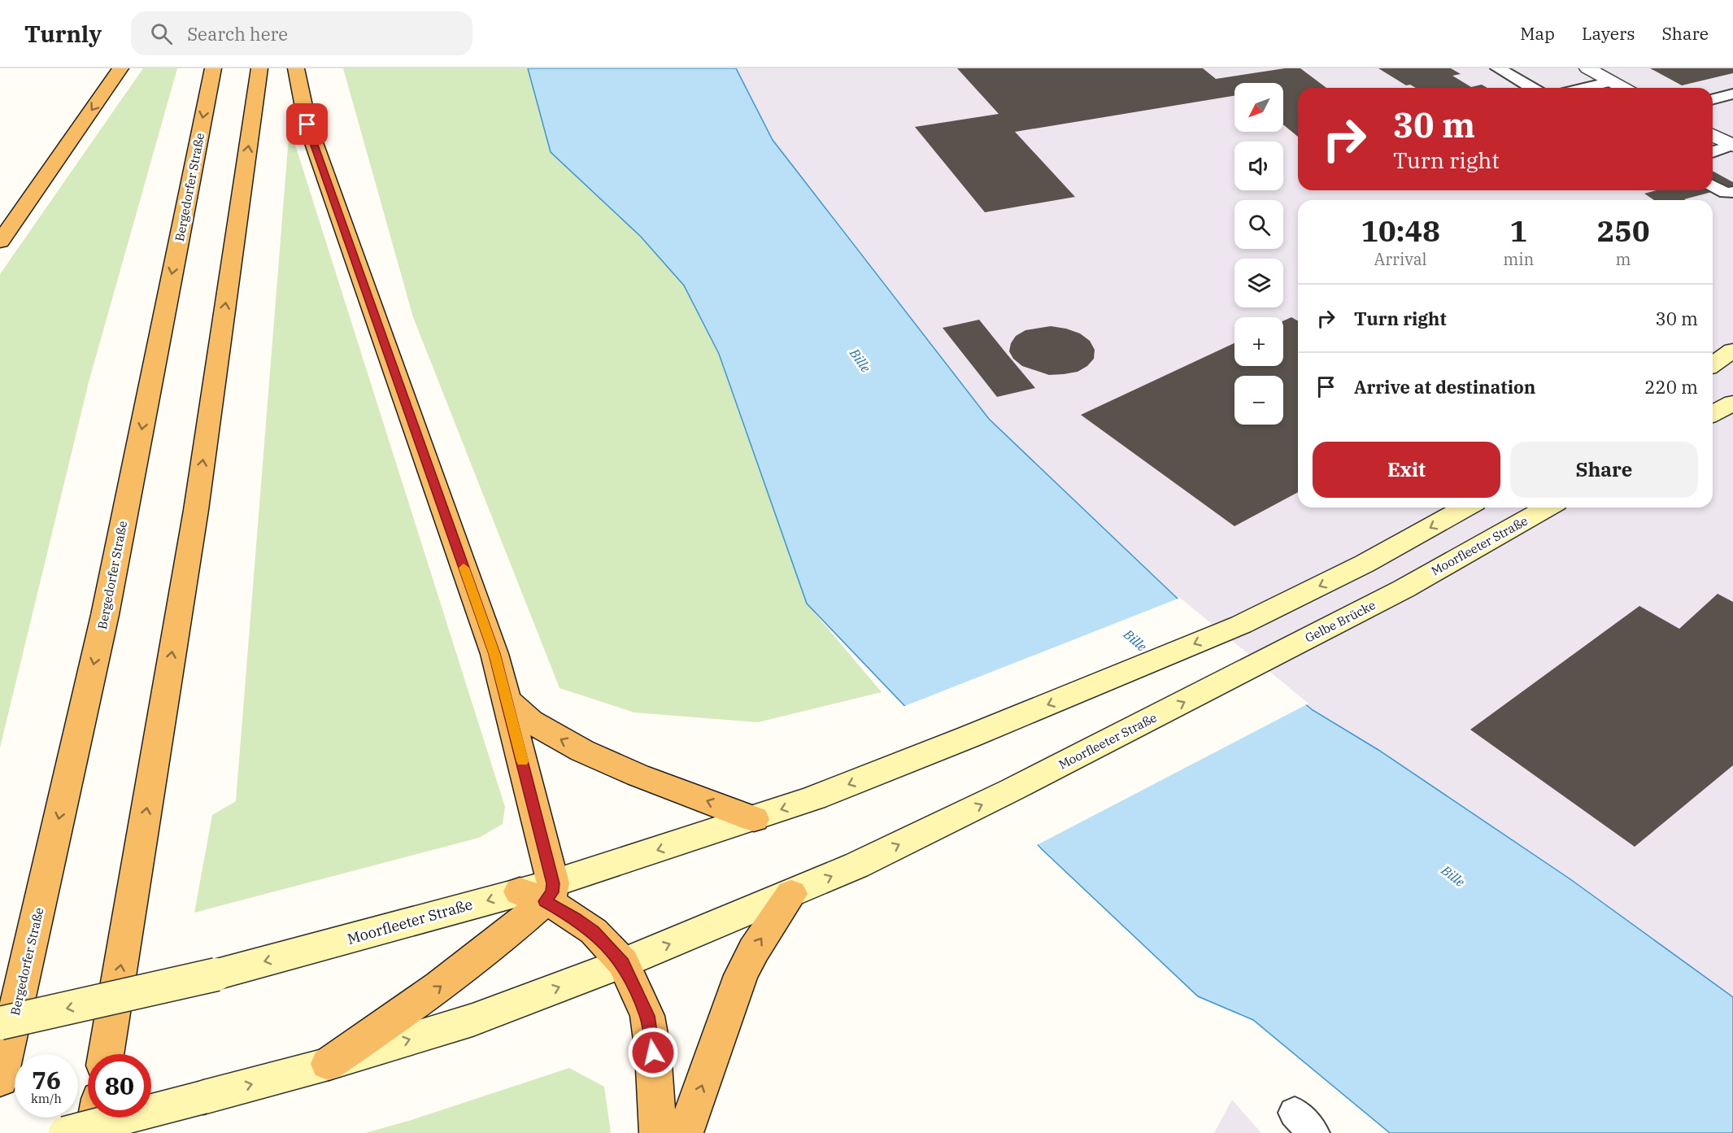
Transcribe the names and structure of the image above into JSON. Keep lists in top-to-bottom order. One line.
{"streets":{"highway":["Bergedorfer Straße"],"main road":["Moorfleeter Straße","Gelbe Brücke"]},"crossings":[["Moorfleeter Straße","Gelbe Brücke"]],"water":["Bille"],"north":"bottom left","page":{"header":"Turnly","search":"Search here","nav":["Map","Layers","Share"],"map_buttons":["+","−"],"turn":["30 m","Turn right"],"eta":["10:48","Arrival","1","min","250","m"],"list":[{"name":"Turn right","value":"30 m"},{"name":"Arrive at destination","value":"220 m"}],"buttons":["Exit","Share"],"speed":"76 km/h","limit":"80"}}
